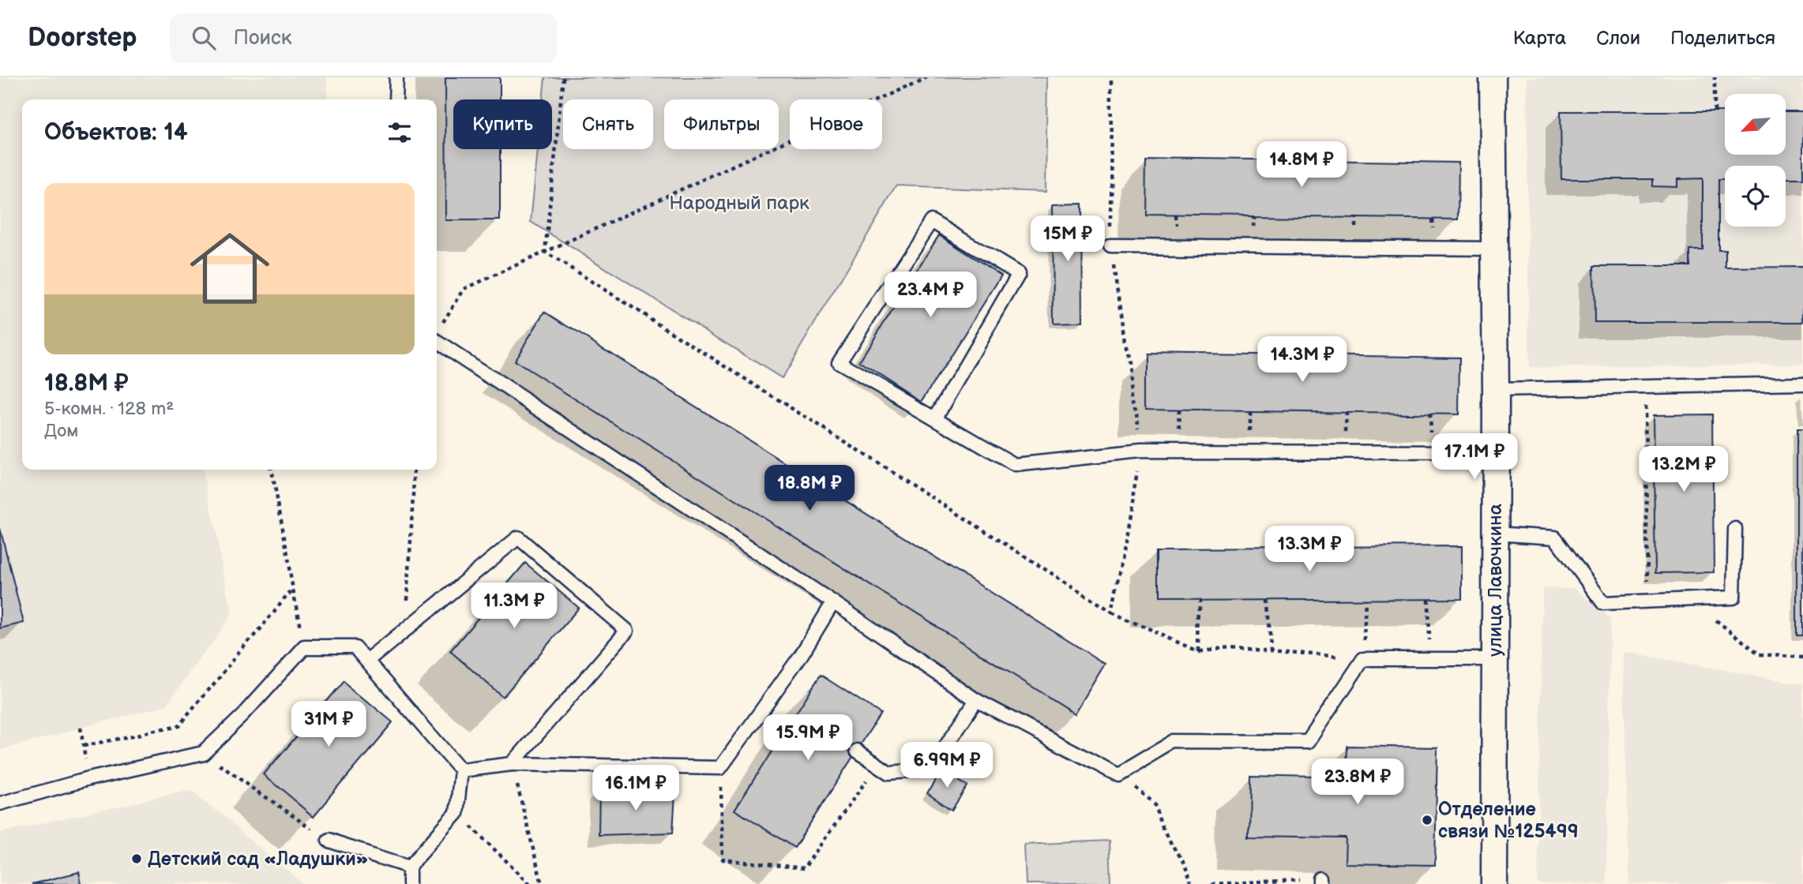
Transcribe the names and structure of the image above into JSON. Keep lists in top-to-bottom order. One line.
{"streets":{"street":["улица Лавочкина"]},"parks":["Народный парк"],"places":["Отделение связи №125499","Детский сад «Ладушки»"],"north":"bottom left","page":{"header":"Doorstep","search":"Поиск","nav":["Карта","Слои","Поделиться"],"chip":["Купить","Снять","Фильтры","Новое"],"heading":"Объектов: 14","price":["14.8M ₽","15M ₽","23.4M ₽","14.3M ₽","17.1M ₽","13.2M ₽","18.8M ₽","13.3M ₽","11.3M ₽","31M ₽","15.9M ₽","6.99M ₽","23.8M ₽","16.1M ₽"],"list":[{"name":"18.8M ₽","note":"5-комн. · 128 m² · Дом"}]}}
